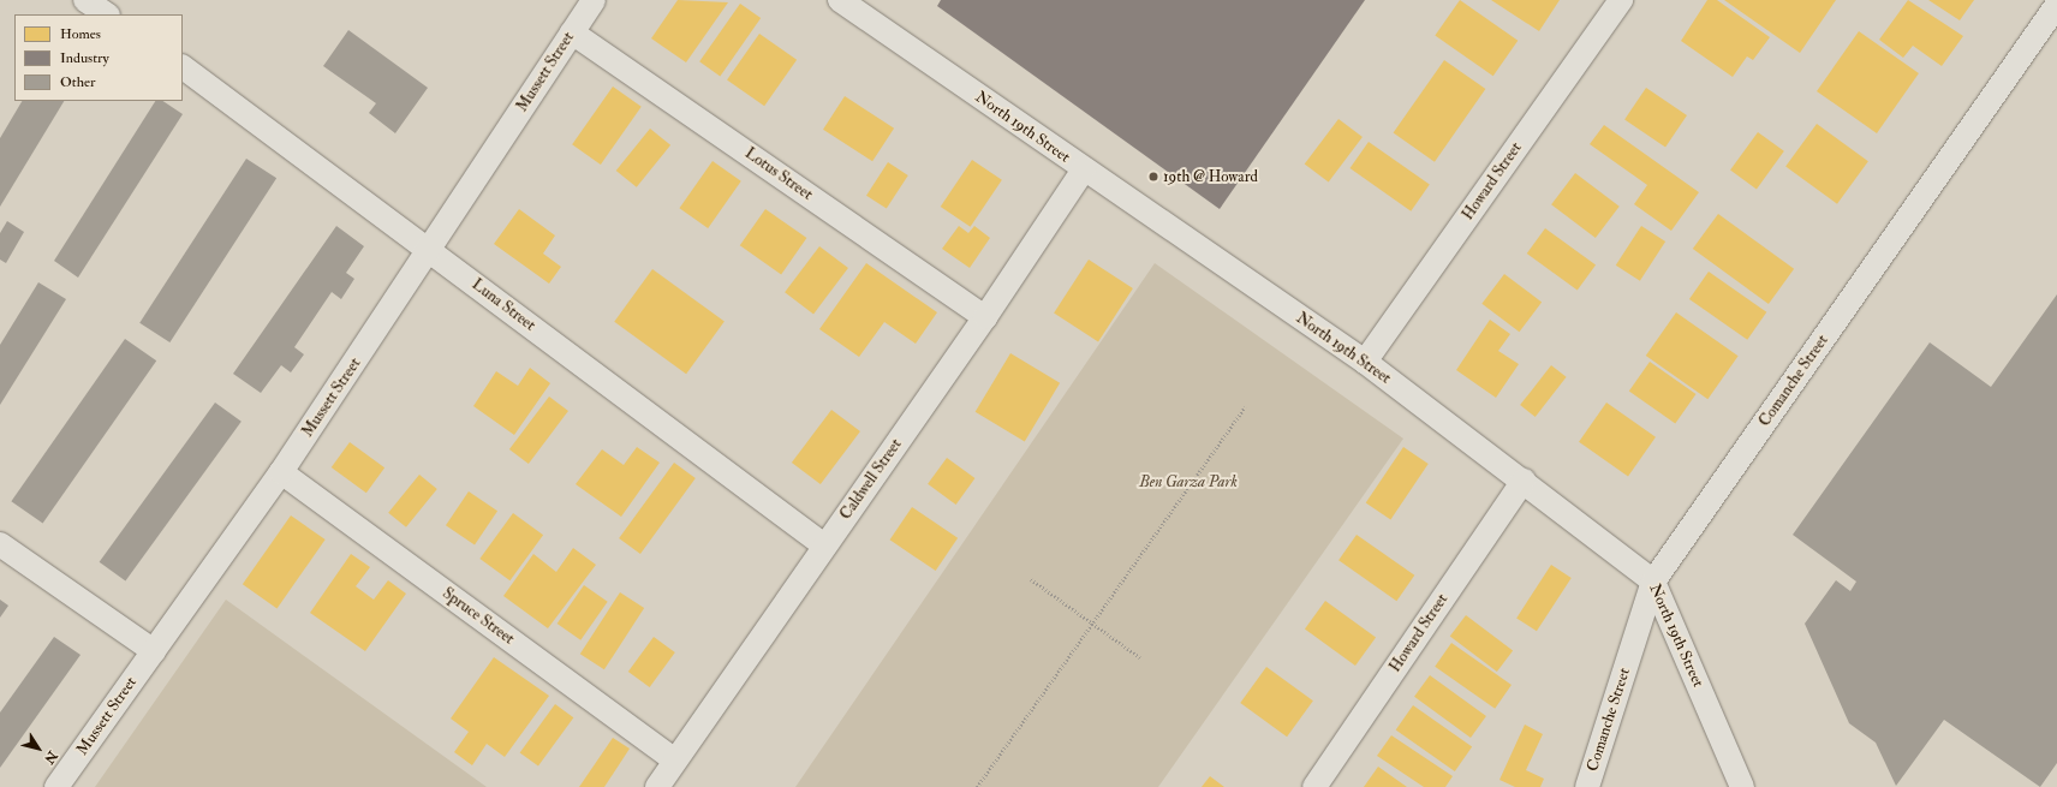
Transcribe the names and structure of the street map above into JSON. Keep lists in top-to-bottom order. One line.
{"streets":{"street":["Mussett Street","North 19th Street","Lotus Street","Howard Street","Luna Street","Comanche Street","Caldwell Street","Spruce Street"]},"crossings":[["Mussett Street","Lotus Street"],["Mussett Street","Luna Street"],["Mussett Street","Spruce Street"],["North 19th Street","Howard Street"],["North 19th Street","Comanche Street"],["North 19th Street","Caldwell Street"],["Lotus Street","Caldwell Street"],["Luna Street","Caldwell Street"],["Caldwell Street","Spruce Street"]],"parks":["Ben Garza Park"],"places":["19th @ Howard"],"legend":["Homes","Industry","Other"],"north":"bottom right"}
